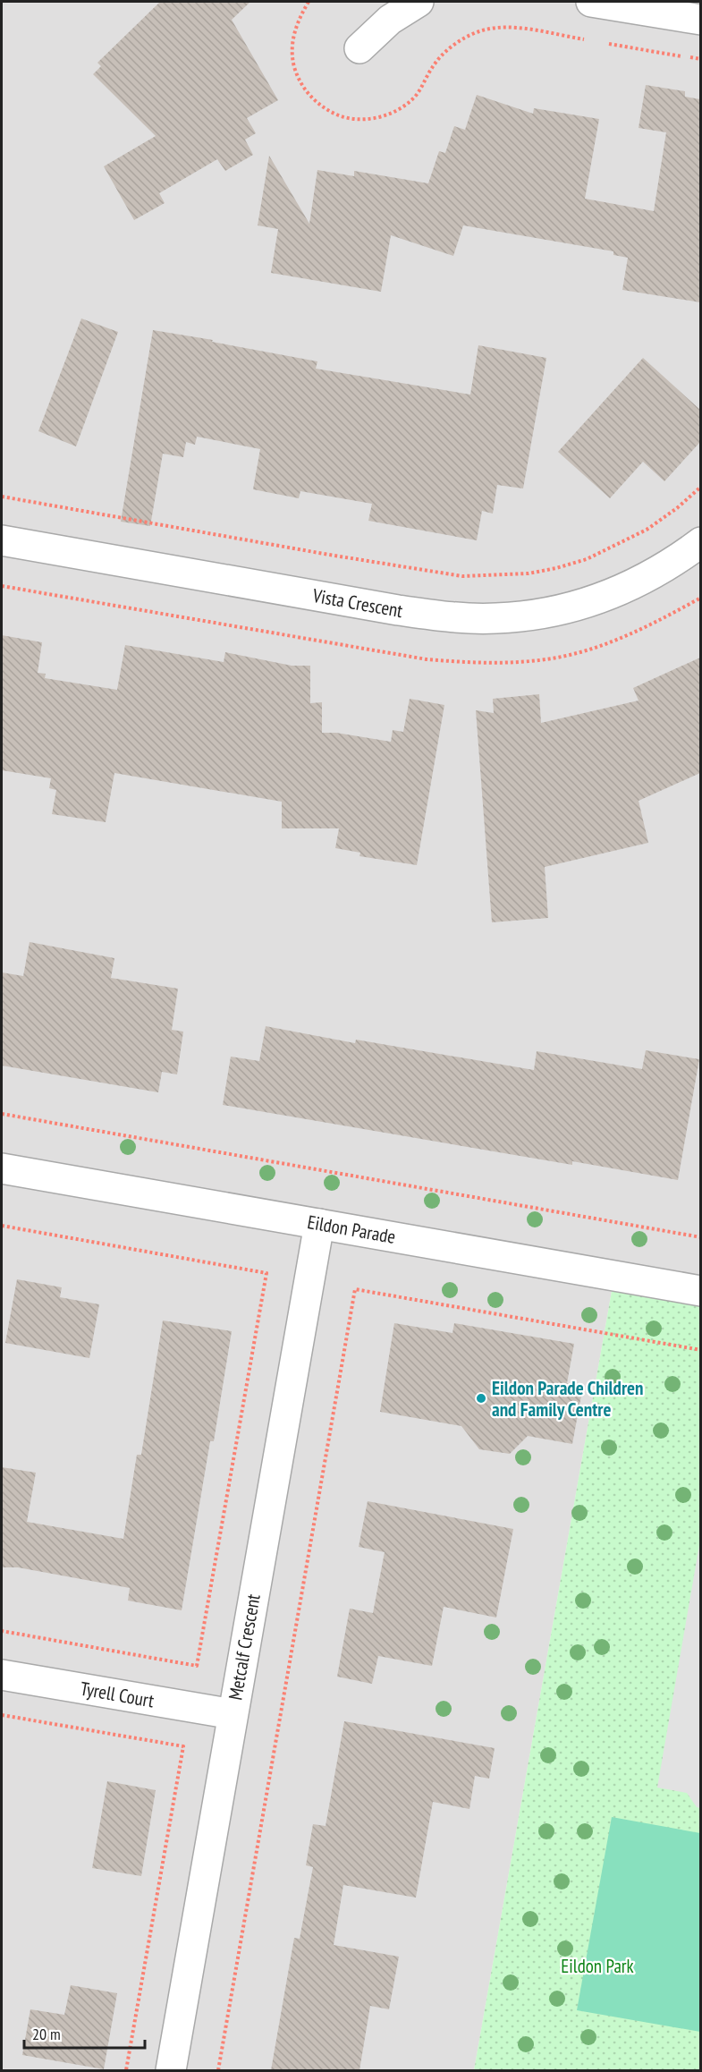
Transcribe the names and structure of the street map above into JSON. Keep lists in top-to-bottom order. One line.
{"streets":{"street":["Vista Crescent","Eildon Parade","Metcalf Crescent","Tyrell Court"]},"crossings":[["Eildon Parade","Metcalf Crescent"],["Metcalf Crescent","Tyrell Court"]],"parks":["Eildon Park"],"places":["Eildon Parade Children and Family Centre"],"scale_bar":"20 m"}
